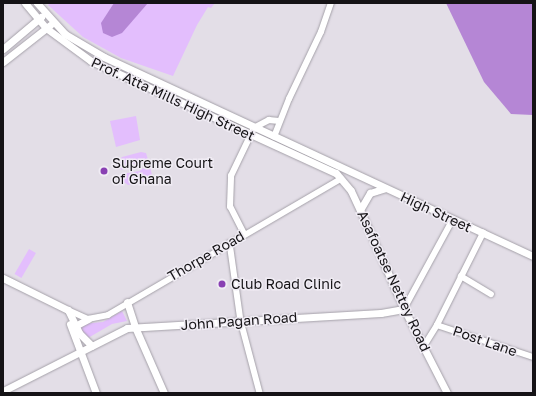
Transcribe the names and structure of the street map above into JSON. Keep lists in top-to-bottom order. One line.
{"streets":{"main road":["Prof. Atta Mills High Street","High Street","Asafoatse Nettey Road","John Pagan Road"],"street":["Thorpe Road","Post Lane"]},"crossings":[["Prof. Atta Mills High Street","High Street"],["Prof. Atta Mills High Street","Thorpe Road"],["Prof. Atta Mills High Street","Asafoatse Nettey Road"],["Thorpe Road","Asafoatse Nettey Road"],["Asafoatse Nettey Road","John Pagan Road"]],"places":["Supreme Court of Ghana","Club Road Clinic"]}
